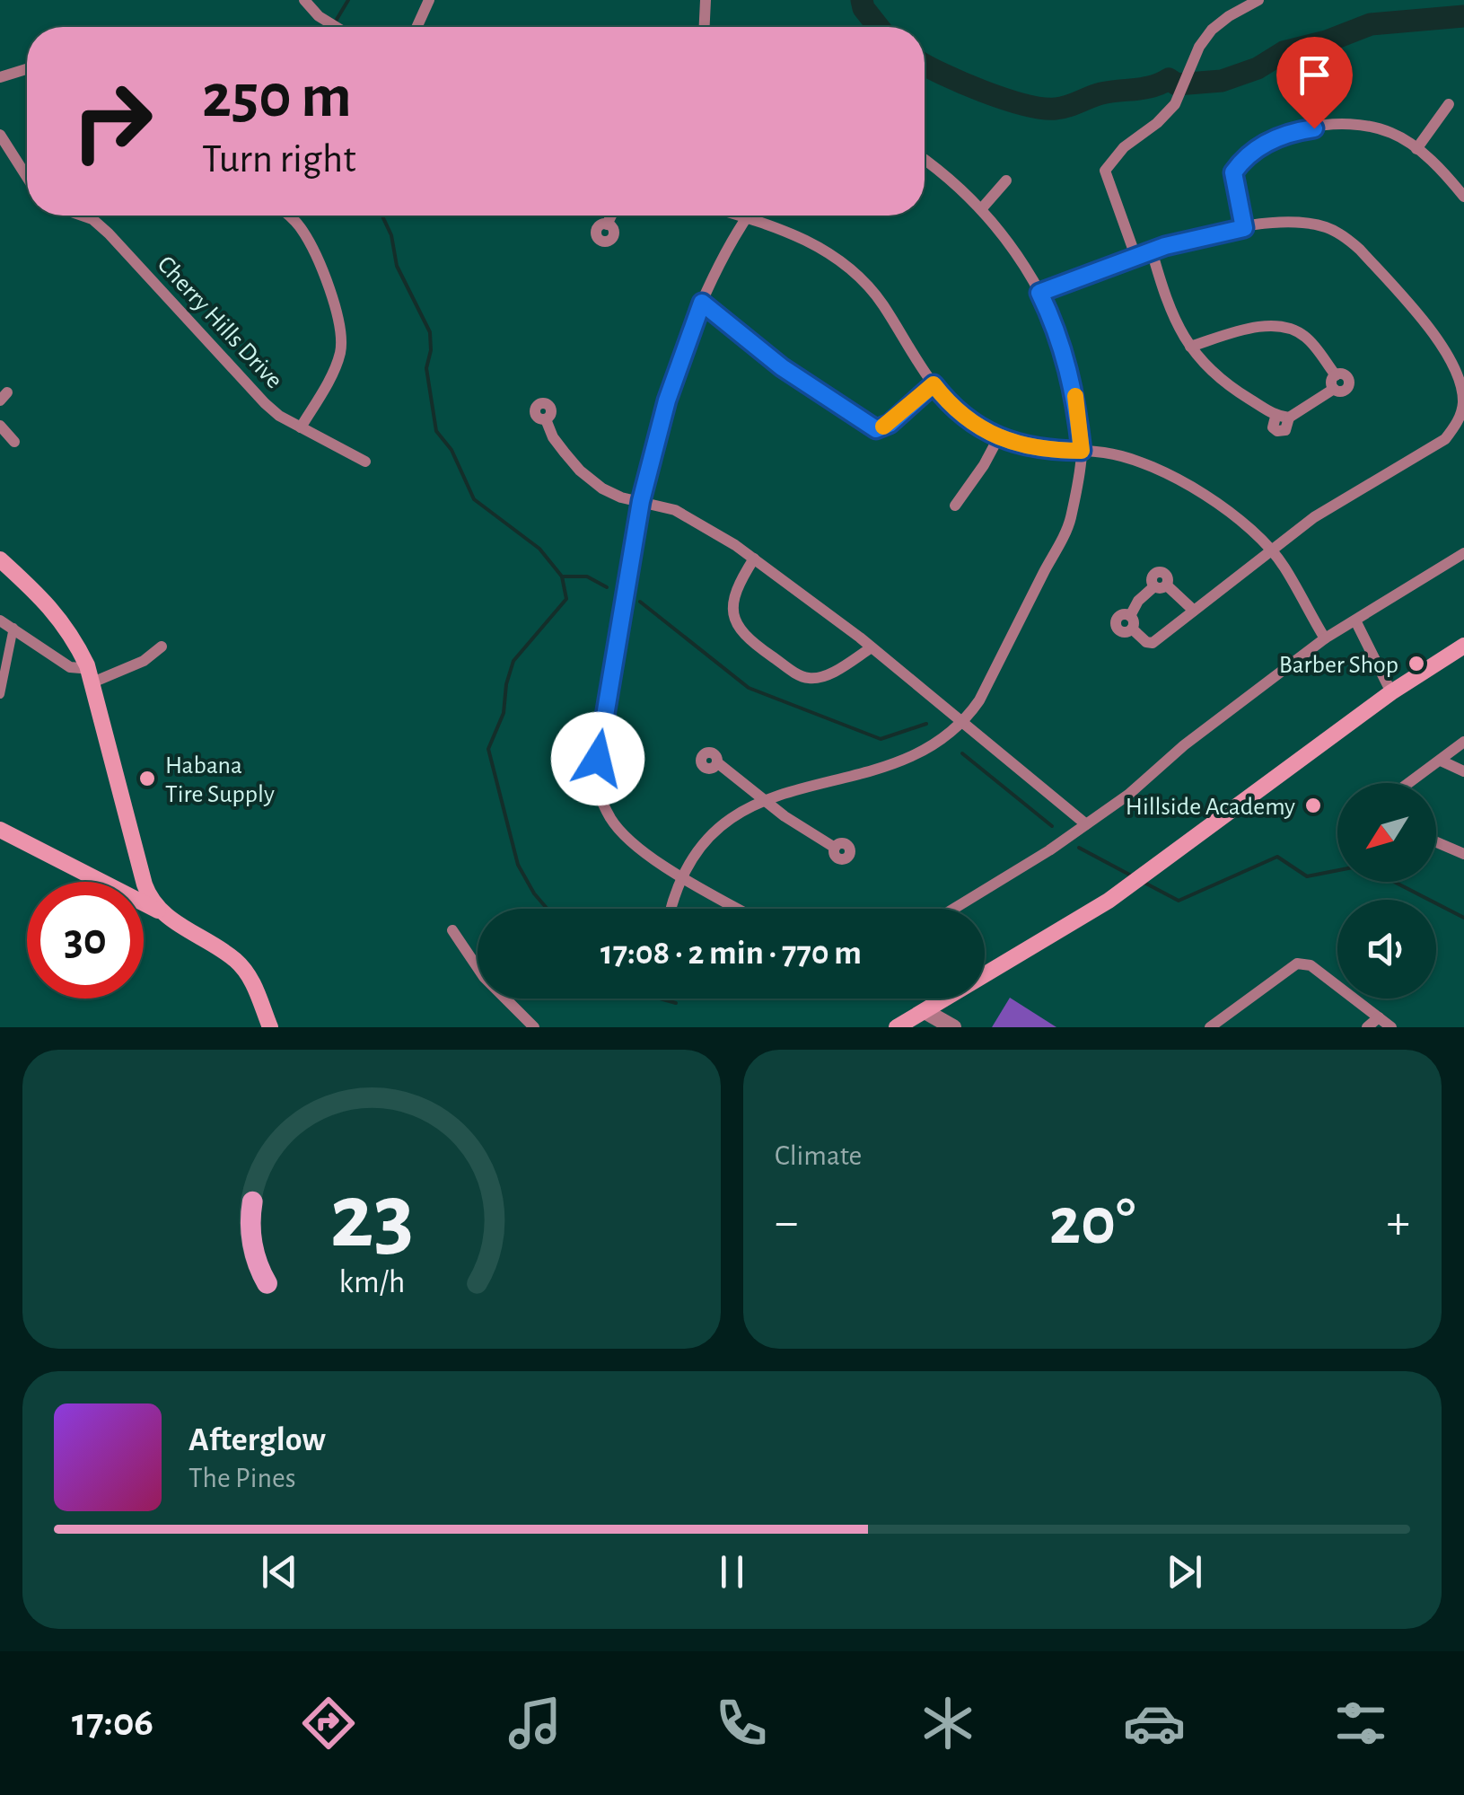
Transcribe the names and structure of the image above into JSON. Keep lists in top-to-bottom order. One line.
{"streets":{"street":["Cherry Hills Drive"]},"places":["Barber Shop","Habana Tire Supply","Hillside Academy"],"north":"bottom left","page":{"turn":["250 m","Turn right"],"limit":"30","trip":"17:08 · 2 min · 770 m","tile":"Climate","heat":["−","20°","+"],"song":["Afterglow","The Pines"],"tabs":"17:06","gauge":["23","km/h"]}}
